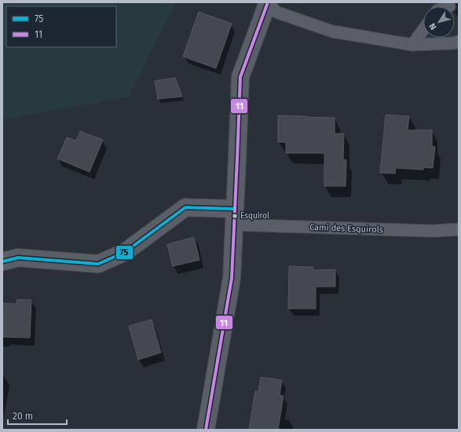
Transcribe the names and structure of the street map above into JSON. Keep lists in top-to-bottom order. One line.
{"streets":{"lane":["Cami des Esquirols"]},"places":["Esquirol"],"lines":["transit line 11","transit line 75"],"legend":["75","11"],"scale_bar":"20 m","north":"bottom left"}
